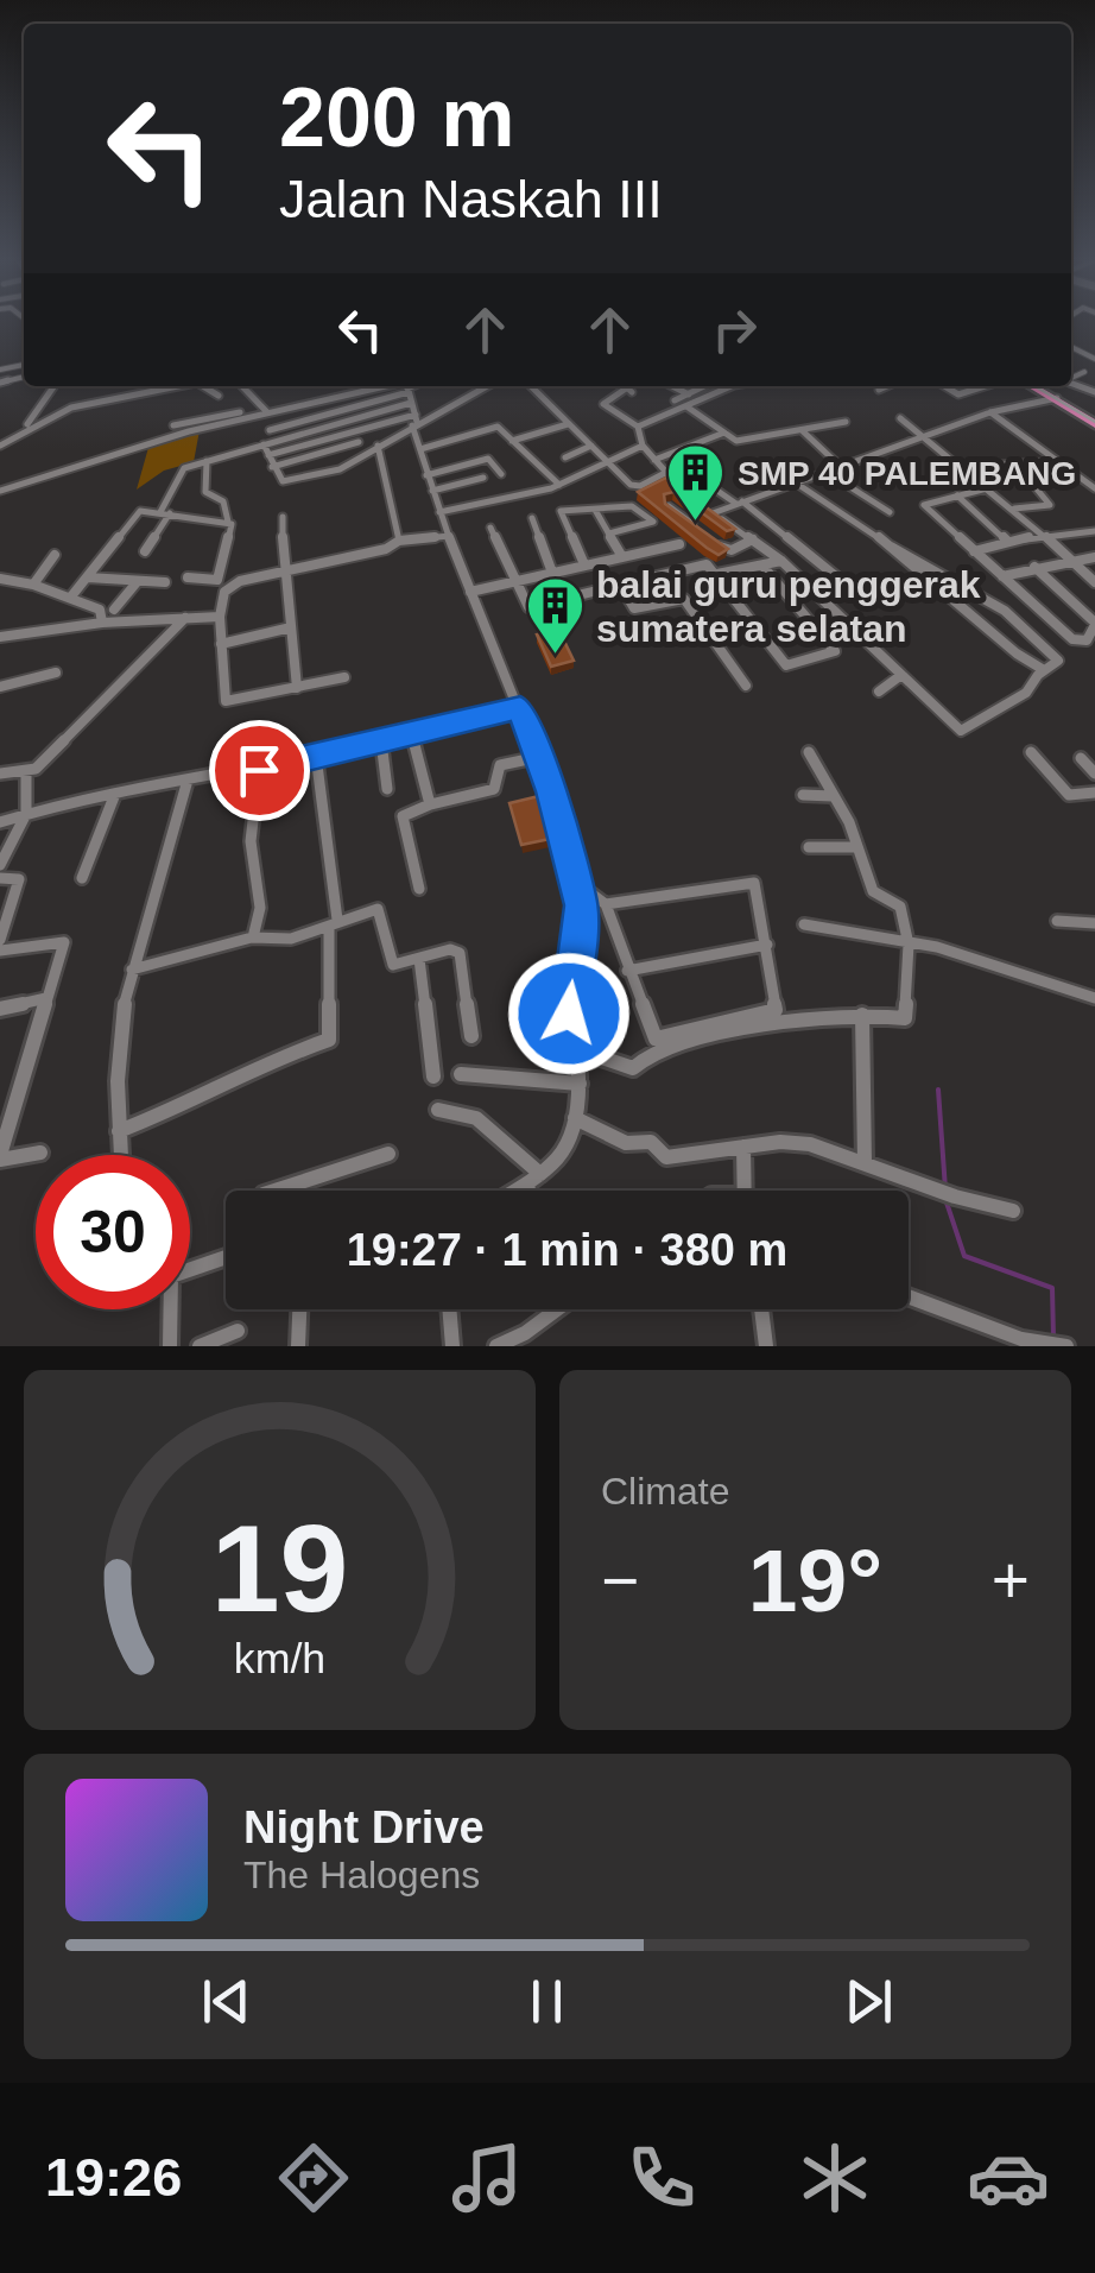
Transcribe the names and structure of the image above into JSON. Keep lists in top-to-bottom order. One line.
{"places":{"building":["SMP 40 PALEMBANG","balai guru penggerak sumatera selatan"]},"page":{"turn":["200 m","Jalan Naskah III"],"limit":"30","trip":"19:27 · 1 min · 380 m","tile":"Climate","heat":["−","19°","+"],"song":["Night Drive","The Halogens"],"tabs":"19:26","gauge":["19","km/h"]}}
